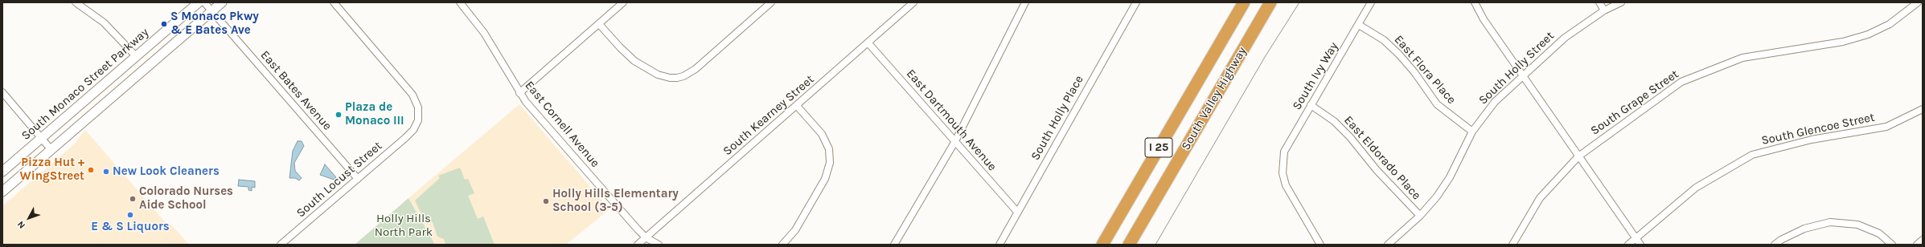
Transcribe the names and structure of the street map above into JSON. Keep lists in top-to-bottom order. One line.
{"streets":{"highway":["South Valley Highway","I 25"],"main road":["South Monaco Street Parkway"],"street":["South Holly Street","East Flora Place","South Ivy Way","East Bates Avenue","South Grape Street","South Kearney Street","South Holly Place","East Dartmouth Avenue","East Cornell Avenue","South Glencoe Street","East Eldorado Place","South Locust Street"]},"crossings":[["South Holly Street","East Flora Place"],["South Holly Street","East Eldorado Place"],["East Flora Place","South Ivy Way"],["South Ivy Way","East Eldorado Place"],["East Bates Avenue","South Locust Street"],["South Kearney Street","East Dartmouth Avenue"],["South Kearney Street","East Cornell Avenue"],["South Holly Place","East Dartmouth Avenue"]],"parks":["Holly Hills North Park"],"places":["S Monaco Pkwy & E Bates Ave","Plaza de Monaco III","Pizza Hut + WingStreet","New Look Cleaners","Colorado Nurses Aide School","Holly Hills Elementary School (3-5)","E & S Liquors"],"north":"bottom left"}
